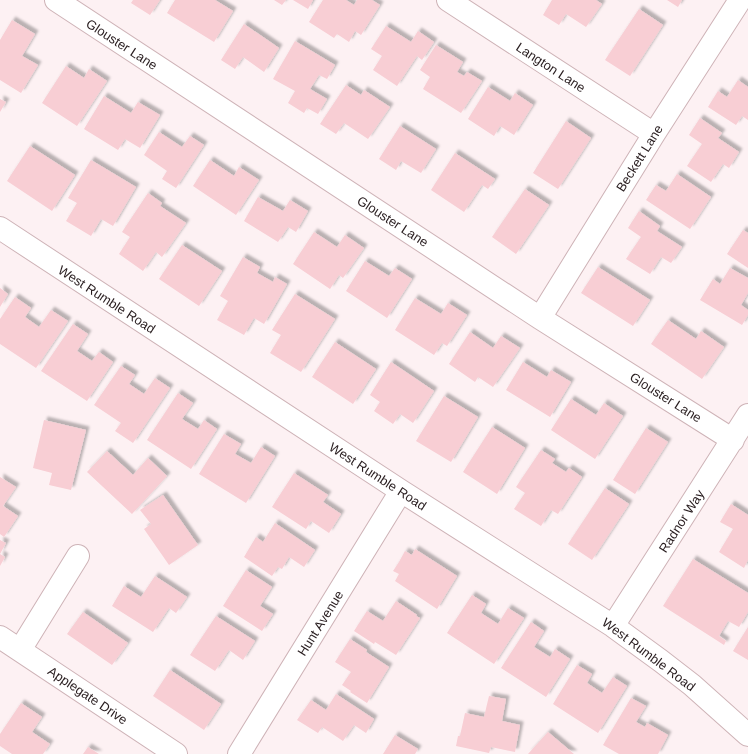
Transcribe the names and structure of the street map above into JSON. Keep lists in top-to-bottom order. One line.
{"streets":{"street":["Glouster Lane","Langton Lane","Beckett Lane","West Rumble Road","Radnor Way","Hunt Avenue","Applegate Drive"]},"crossings":[["Glouster Lane","Beckett Lane"],["Glouster Lane","Radnor Way"],["Langton Lane","Beckett Lane"],["West Rumble Road","Radnor Way"],["West Rumble Road","Hunt Avenue"]]}
